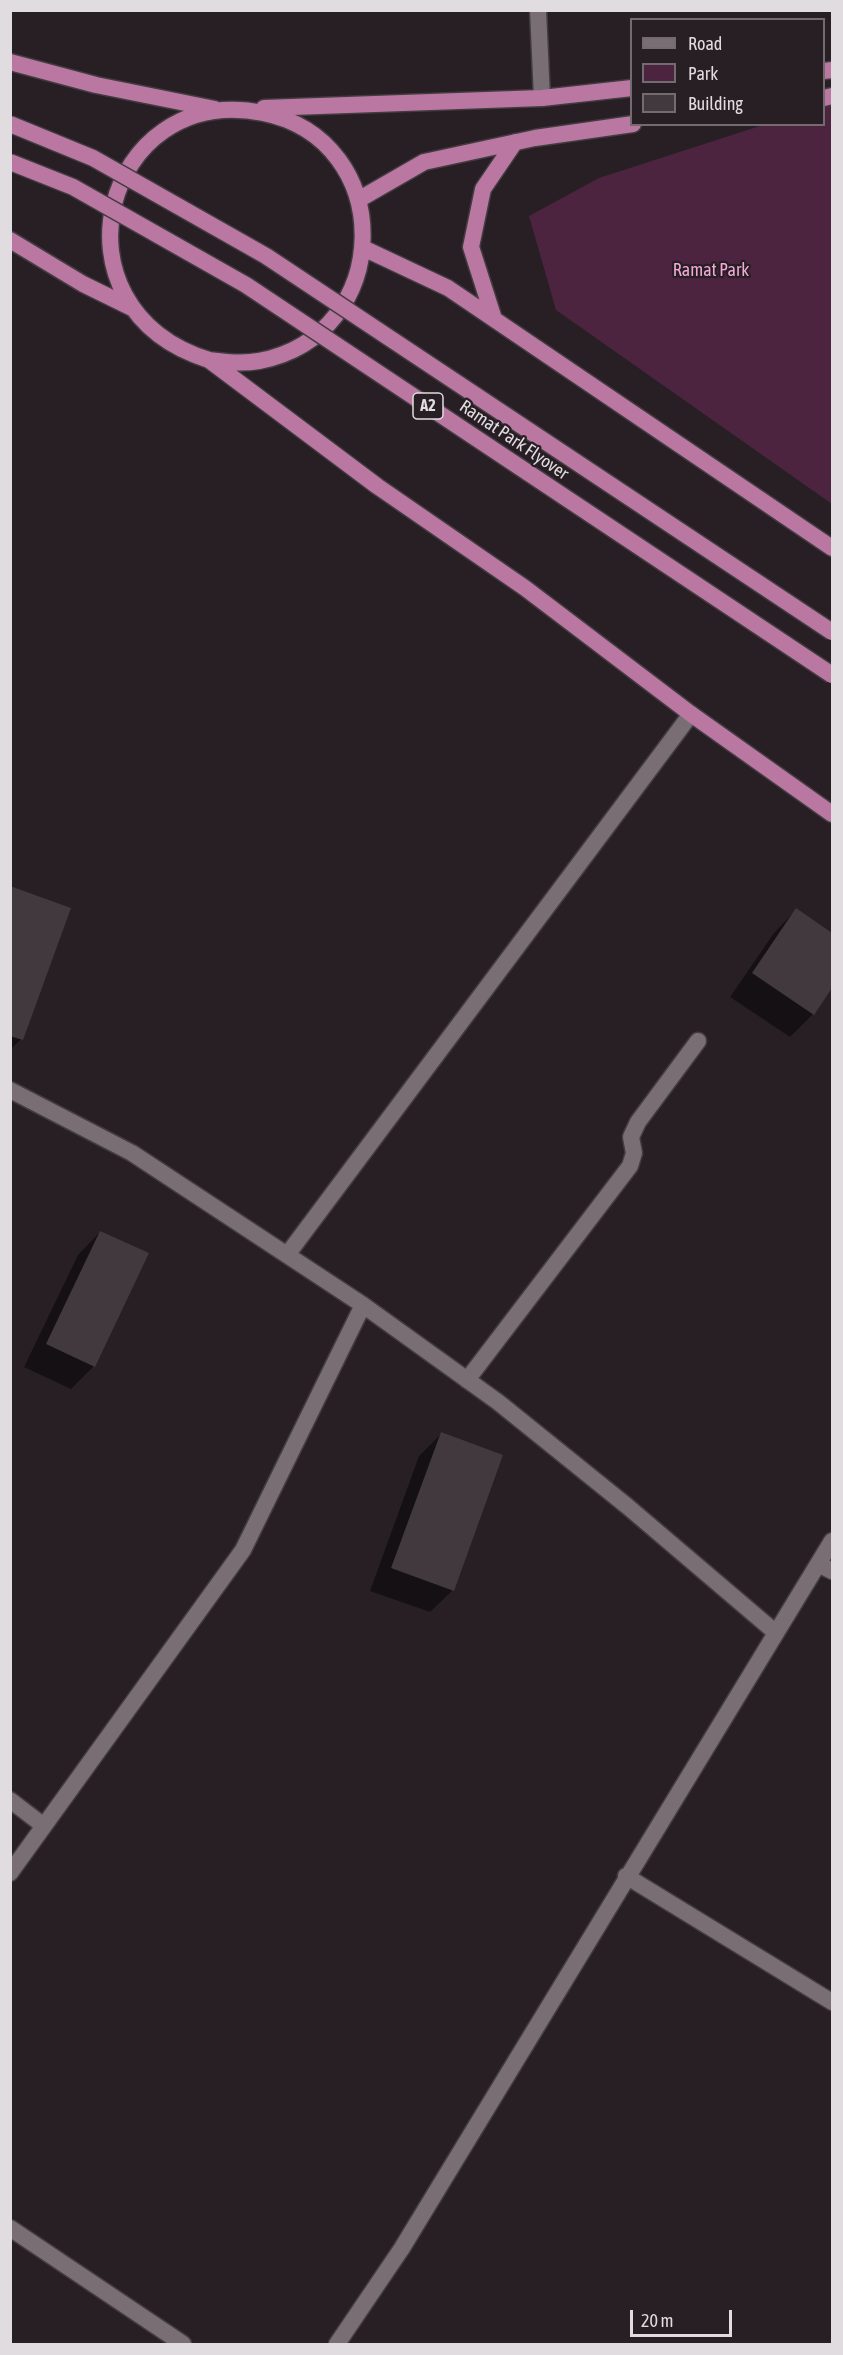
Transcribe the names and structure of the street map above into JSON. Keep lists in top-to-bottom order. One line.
{"streets":{"highway":["A2","Ramat Park Flyover"]},"parks":["Ramat Park"],"legend":["Road","Park","Building"],"scale_bar":"20 m"}
